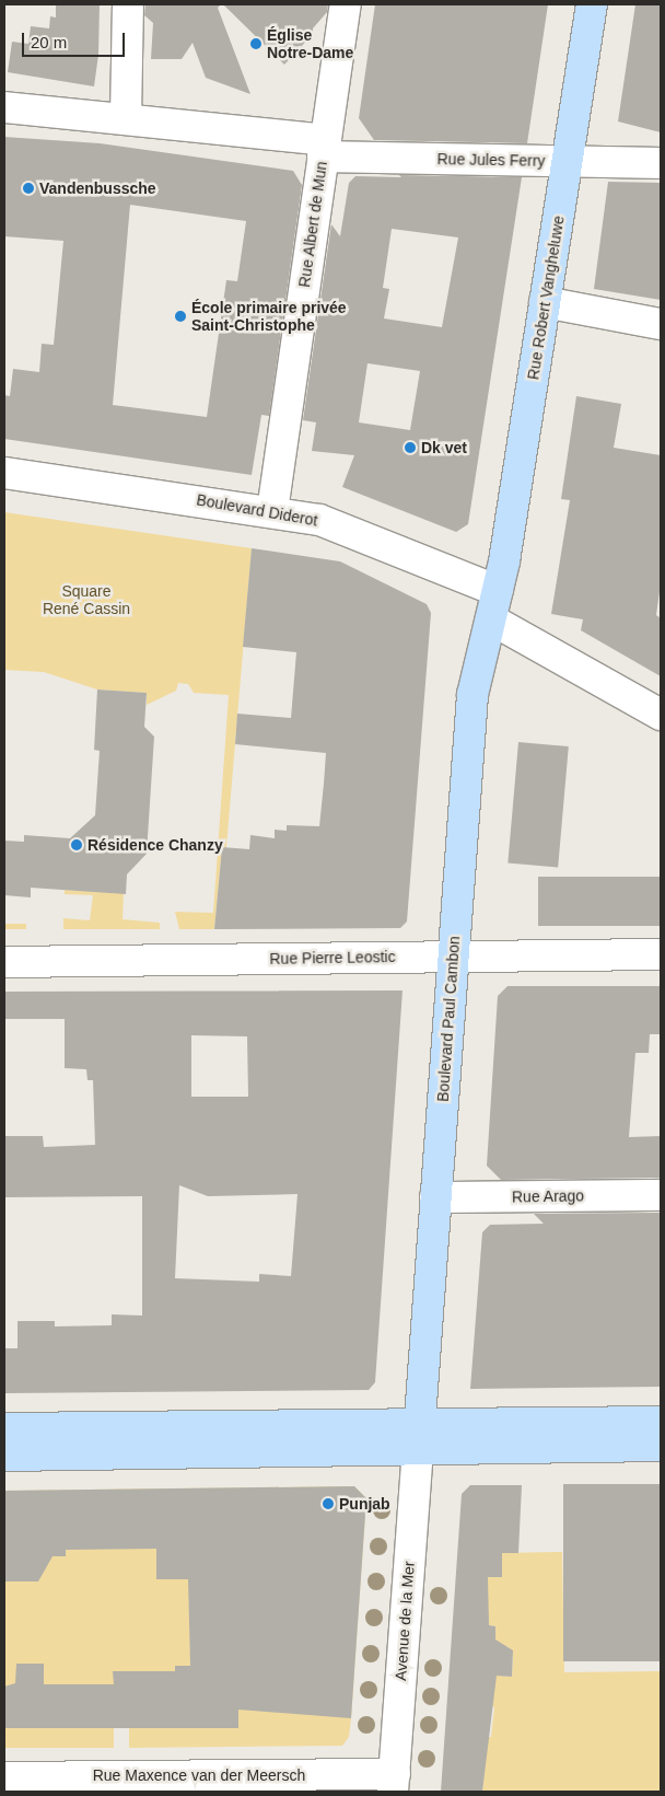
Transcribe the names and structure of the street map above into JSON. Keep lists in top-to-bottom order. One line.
{"streets":{"main road":["Rue Robert Vangheluwe","Boulevard Paul Cambon"],"street":["Rue Jules Ferry","Rue Albert de Mun","Boulevard Diderot","Rue Pierre Leostic","Rue Arago","Avenue de la Mer","Rue Maxence van der Meersch"]},"crossings":[["Rue Jules Ferry","Rue Albert de Mun"],["Rue Jules Ferry","Rue Robert Vangheluwe"],["Rue Albert de Mun","Boulevard Diderot"],["Rue Robert Vangheluwe","Boulevard Diderot"],["Rue Robert Vangheluwe","Boulevard Paul Cambon"],["Boulevard Diderot","Boulevard Paul Cambon"],["Rue Pierre Leostic","Boulevard Paul Cambon"],["Boulevard Paul Cambon","Rue Arago"],["Boulevard Paul Cambon","Avenue de la Mer"],["Avenue de la Mer","Rue Maxence van der Meersch"]],"parks":["Square René Cassin"],"places":["Église Notre-Dame","Vandenbussche","École primaire privée Saint-Christophe","Dk vet","Résidence Chanzy","Punjab"],"scale_bar":"20 m"}
